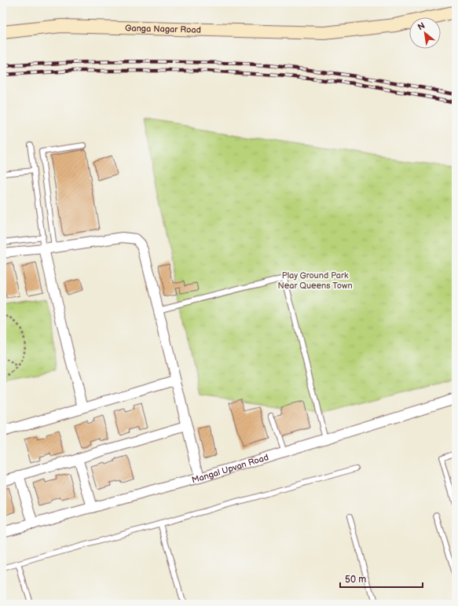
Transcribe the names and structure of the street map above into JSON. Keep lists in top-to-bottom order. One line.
{"streets":{"main road":["Ganga Nagar Road"],"street":["Mangal Upvan Road"]},"parks":["Play Ground Park Near Queens Town"],"scale_bar":"50 m","north":"top left"}
